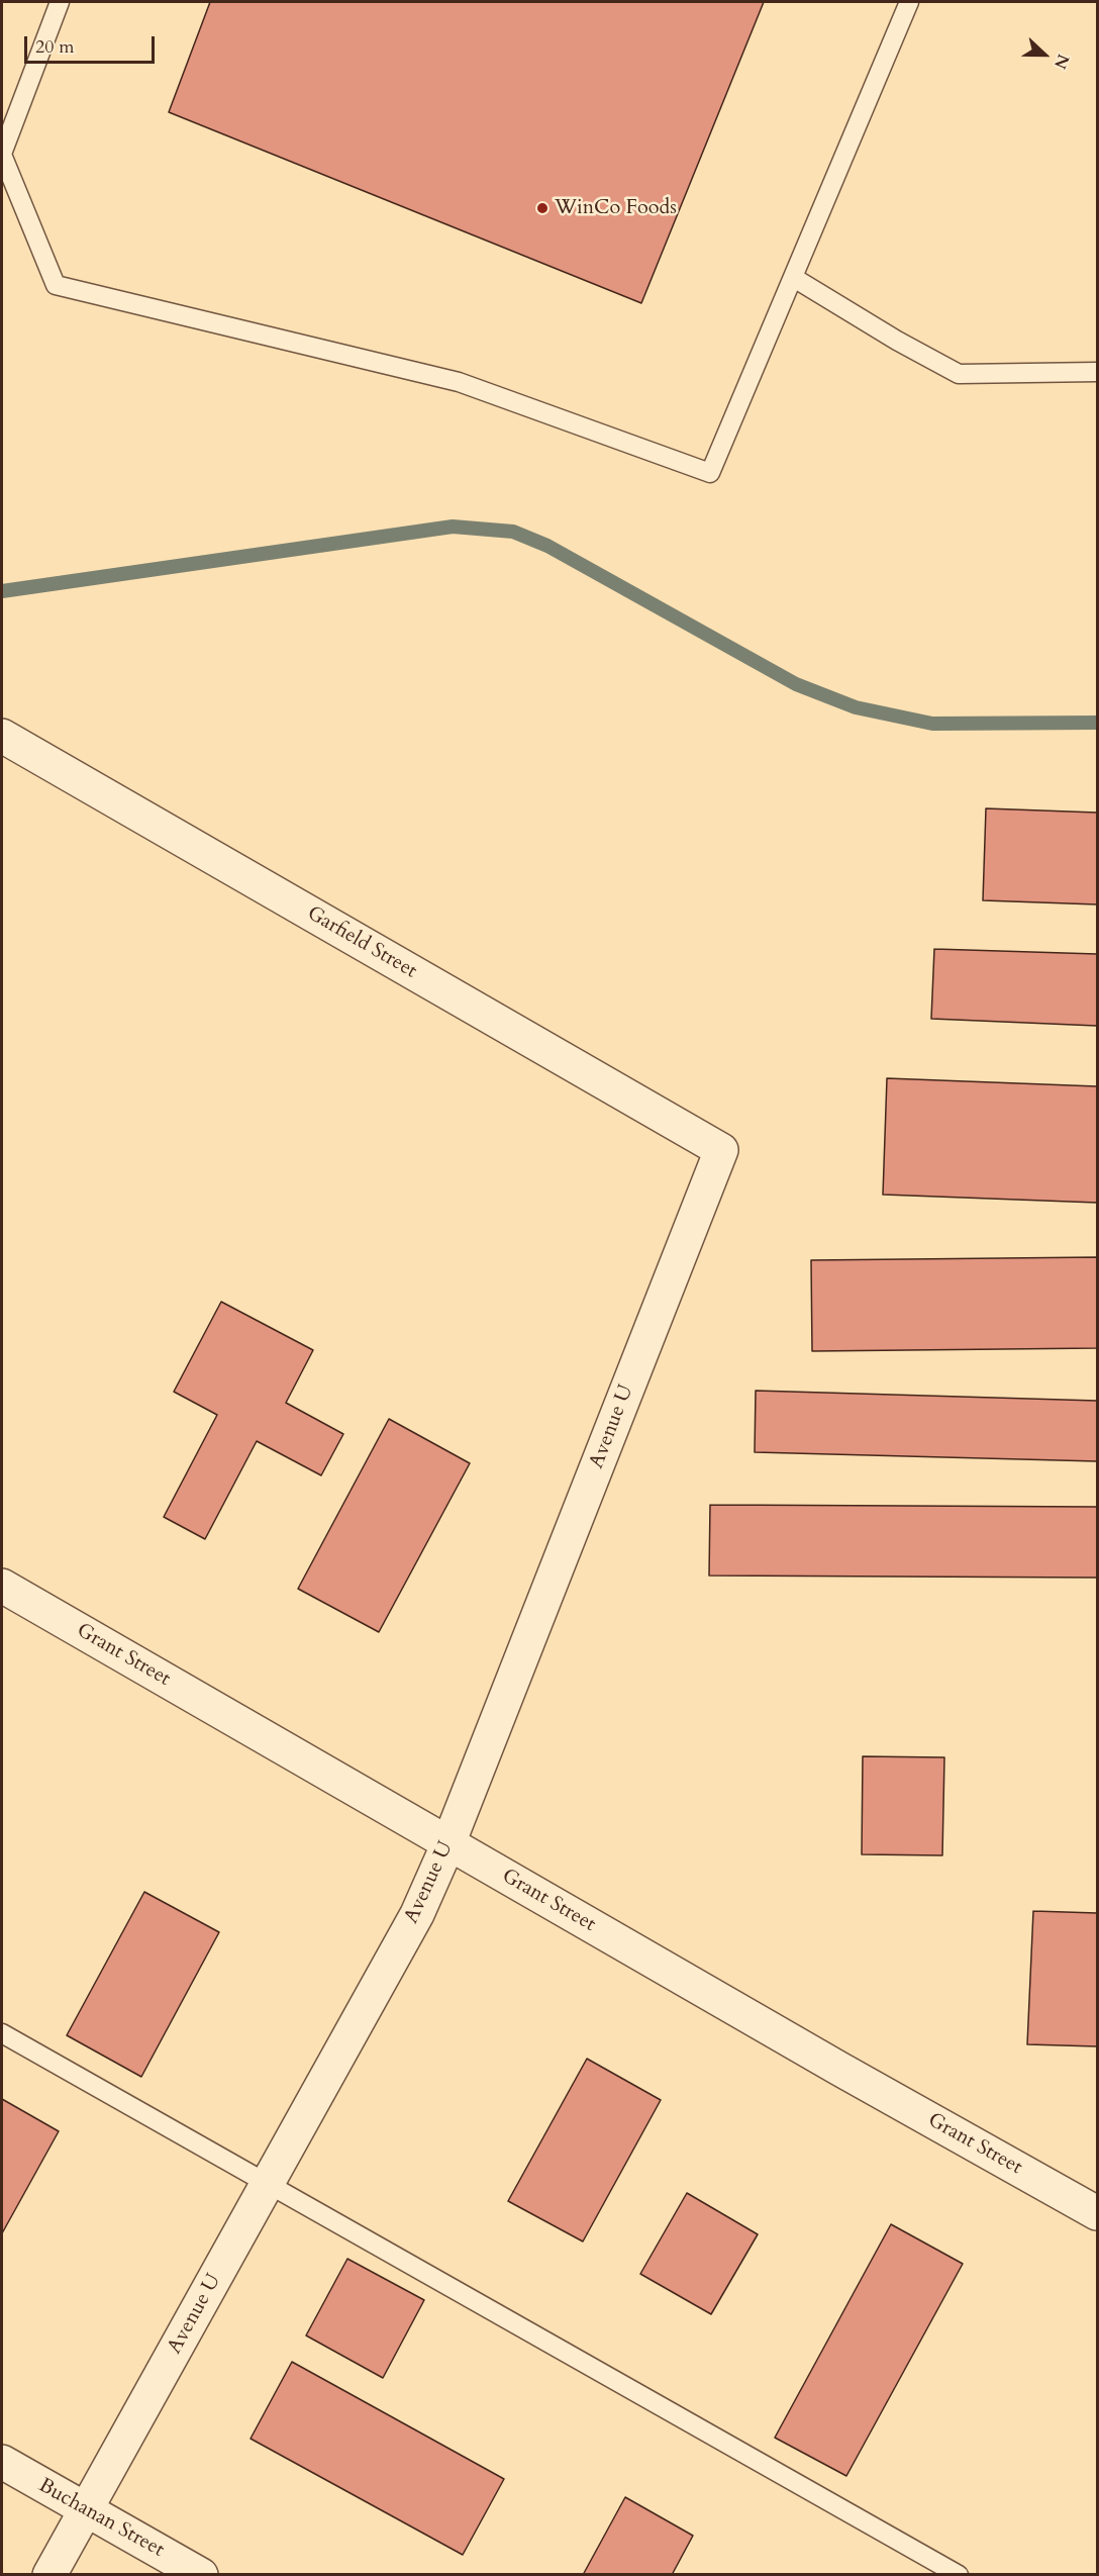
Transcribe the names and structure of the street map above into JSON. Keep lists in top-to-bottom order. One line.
{"streets":{"street":["Garfield Street","Avenue U","Grant Street","Buchanan Street"]},"crossings":[["Garfield Street","Avenue U"],["Avenue U","Grant Street"],["Avenue U","Buchanan Street"]],"places":["WinCo Foods"],"scale_bar":"20 m","north":"right"}
